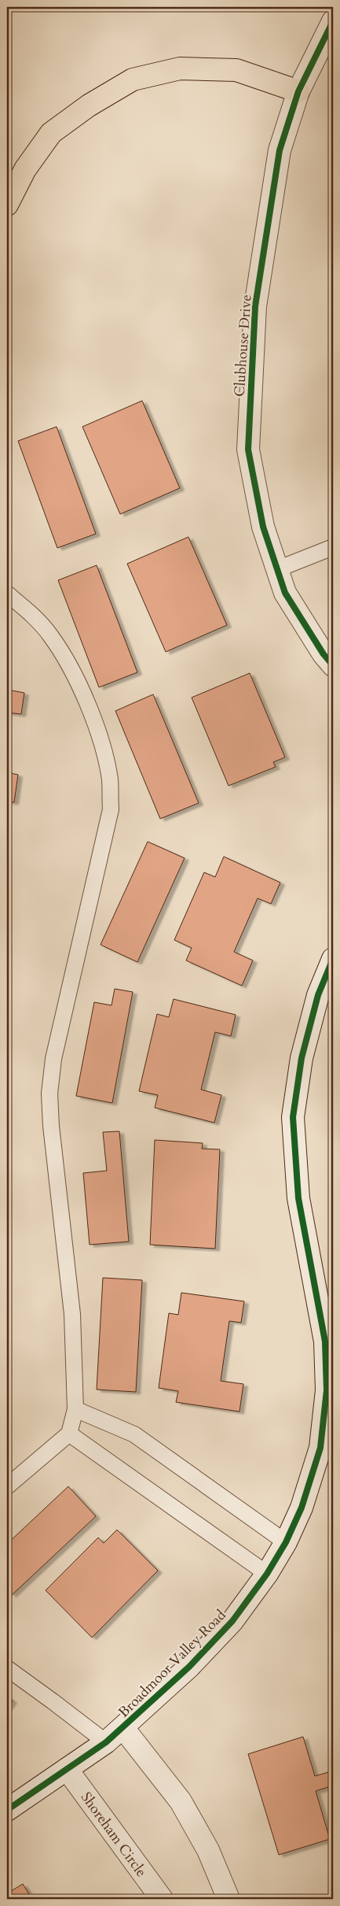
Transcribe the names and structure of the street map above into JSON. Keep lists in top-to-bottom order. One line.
{"streets":{"street":["Clubhouse Drive","Broadmoor Valley Road","Shoreham Circle"]},"crossings":[["Broadmoor Valley Road","Shoreham Circle"]]}
